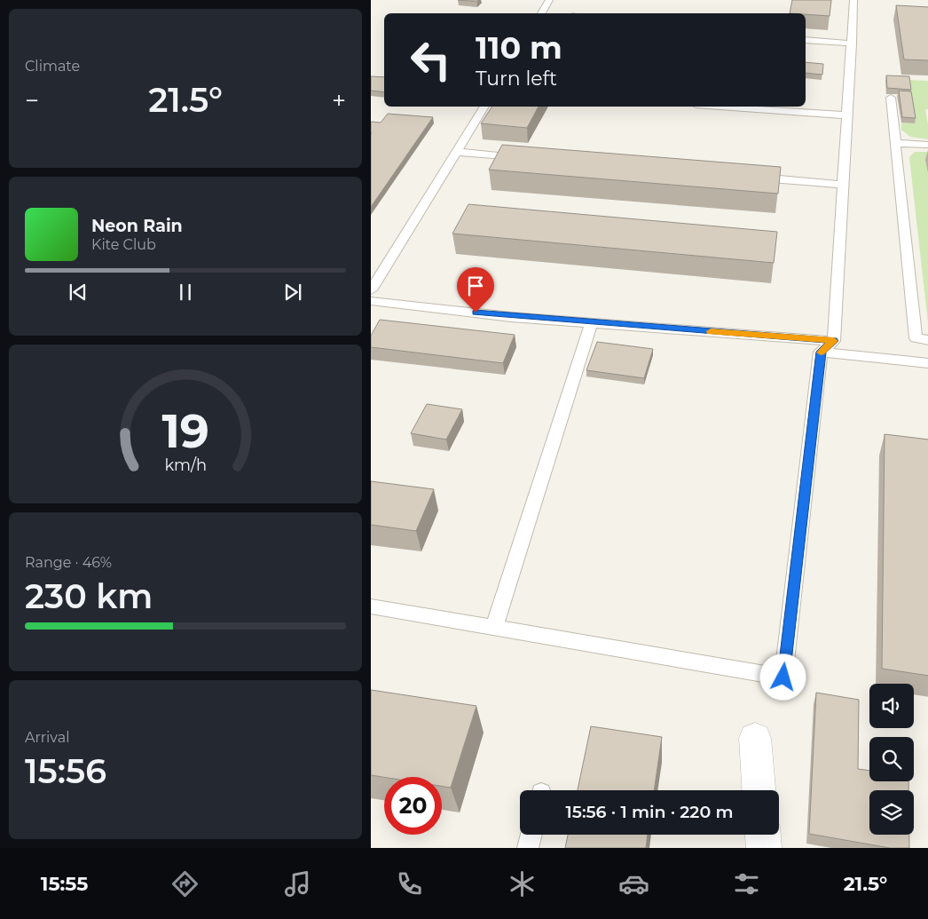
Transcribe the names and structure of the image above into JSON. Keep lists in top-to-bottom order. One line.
{"page":{"tile":["Climate",["Range · 46%","230 km"],["Arrival","15:56"]],"turn":["110 m","Turn left"],"heat":["−","21.5°","+"],"song":["Neon Rain","Kite Club"],"limit":"20","trip":"15:56 · 1 min · 220 m","tabs":["15:55","21.5°"],"gauge":["19","km/h"]}}
